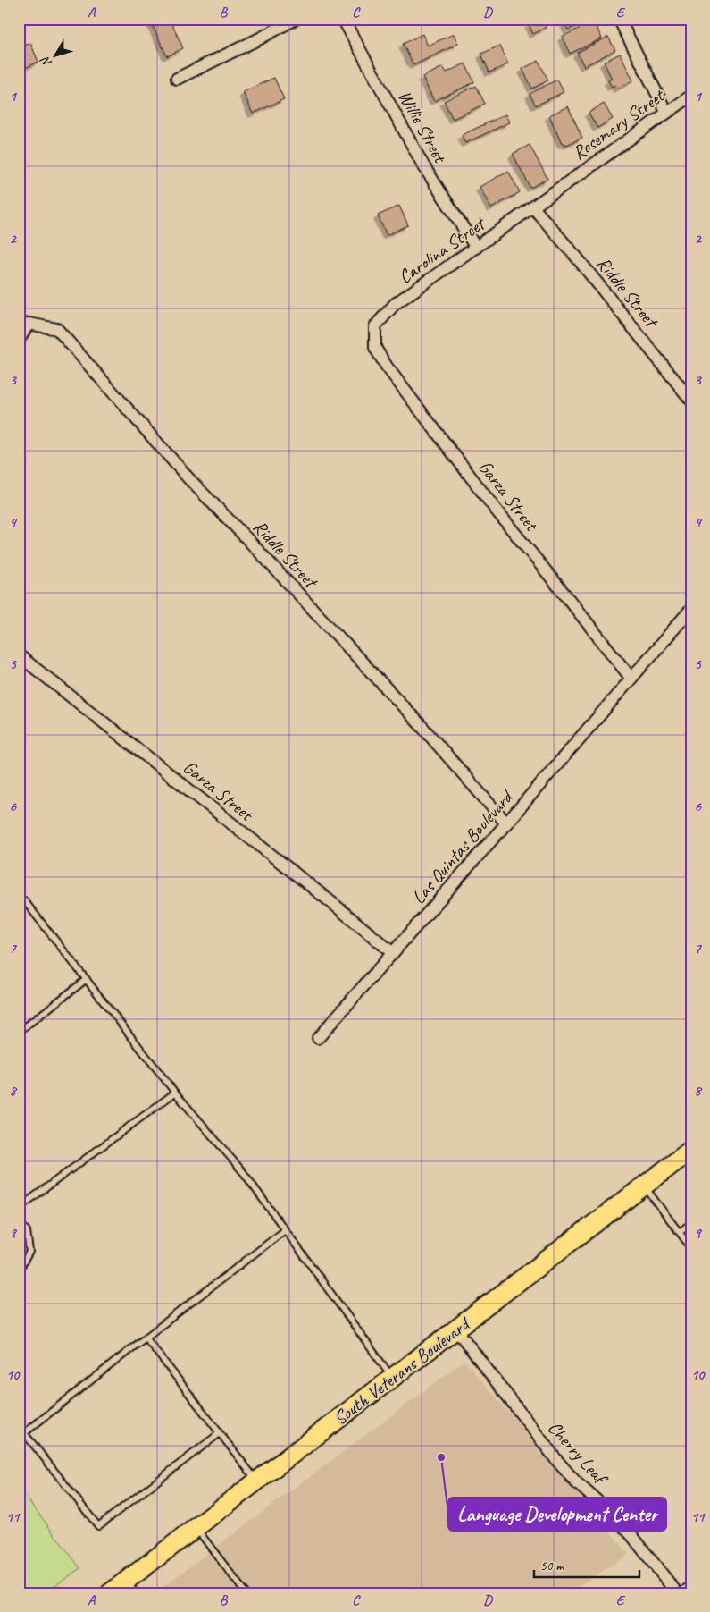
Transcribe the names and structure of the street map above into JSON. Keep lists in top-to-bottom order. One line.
{"streets":{"main road":["South Veterans Boulevard"],"street":["Rosemary Street","Willie Street","Carolina Street","Riddle Street","Garza Street","Las Quintas Boulevard","Cherry Leaf"]},"crossings":[["Rosemary Street","Carolina Street"],["Rosemary Street","Riddle Street"],["Willie Street","Carolina Street"],["Carolina Street","Riddle Street"],["Carolina Street","Garza Street"],["Riddle Street","Las Quintas Boulevard"],["Garza Street","Las Quintas Boulevard"],["South Veterans Boulevard","Cherry Leaf"]],"places":["Language Development Center"],"scale_bar":"50 m","north":"bottom left","grid":{"columns":["A","B","C","D","E"],"rows":["1","2","3","4","5","6","7","8","9","10","11"]}}
